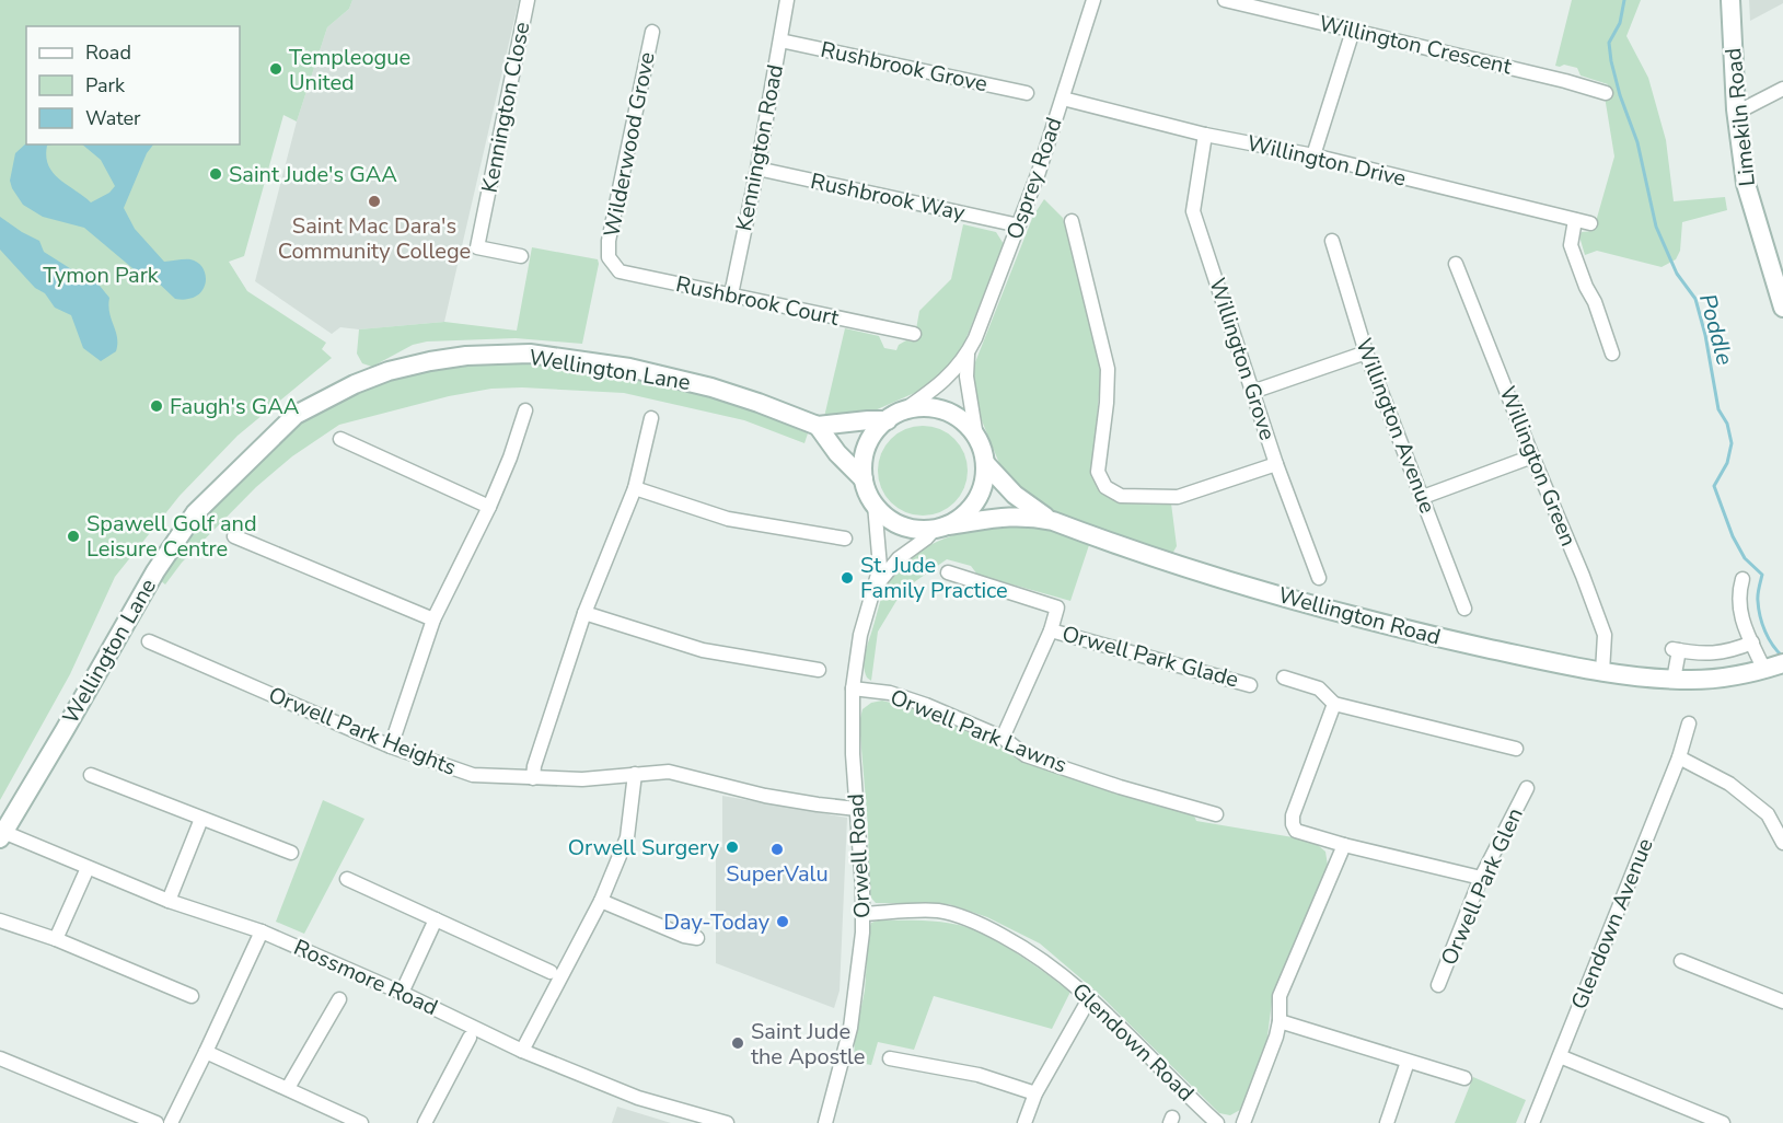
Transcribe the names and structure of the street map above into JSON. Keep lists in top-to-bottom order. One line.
{"streets":{"street":["Willington Crescent","Rushbrook Grove","Kennington Close","Limekiln Road","Wilderwood Grove","Kennington Road","Willington Drive","Osprey Road","Rushbrook Way","Rushbrook Court","Willington Grove","Wellington Lane","Willington Avenue","Willington Green","Wellington Road","Orwell Park Glade","Orwell Park Heights","Orwell Park Lawns","Orwell Road","Orwell Park Glen","Glendown Avenue","Rossmore Road","Glendown Road"]},"crossings":[["Rushbrook Grove","Kennington Road"],["Wilderwood Grove","Rushbrook Court"],["Kennington Road","Rushbrook Way"],["Kennington Road","Rushbrook Court"],["Willington Drive","Osprey Road"],["Willington Drive","Willington Grove"],["Osprey Road","Rushbrook Way"],["Osprey Road","Wellington Lane"],["Osprey Road","Wellington Road"],["Osprey Road","Orwell Road"],["Wellington Lane","Wellington Road"],["Wellington Lane","Orwell Road"],["Wellington Lane","Rossmore Road"],["Willington Green","Wellington Road"],["Wellington Road","Orwell Road"],["Orwell Park Glade","Orwell Park Lawns"],["Orwell Park Heights","Orwell Road"],["Orwell Park Lawns","Orwell Road"],["Orwell Road","Glendown Road"]],"water":["Poddle"],"parks":["Tymon Park"],"places":["Templeogue United","Saint Jude's GAA","Saint Mac Dara's Community College","Faugh's GAA","Spawell Golf and Leisure Centre","St. Jude Family Practice","Orwell Surgery","SuperValu","Day-Today","Saint Jude the Apostle"],"legend":["Road","Park","Water"]}
